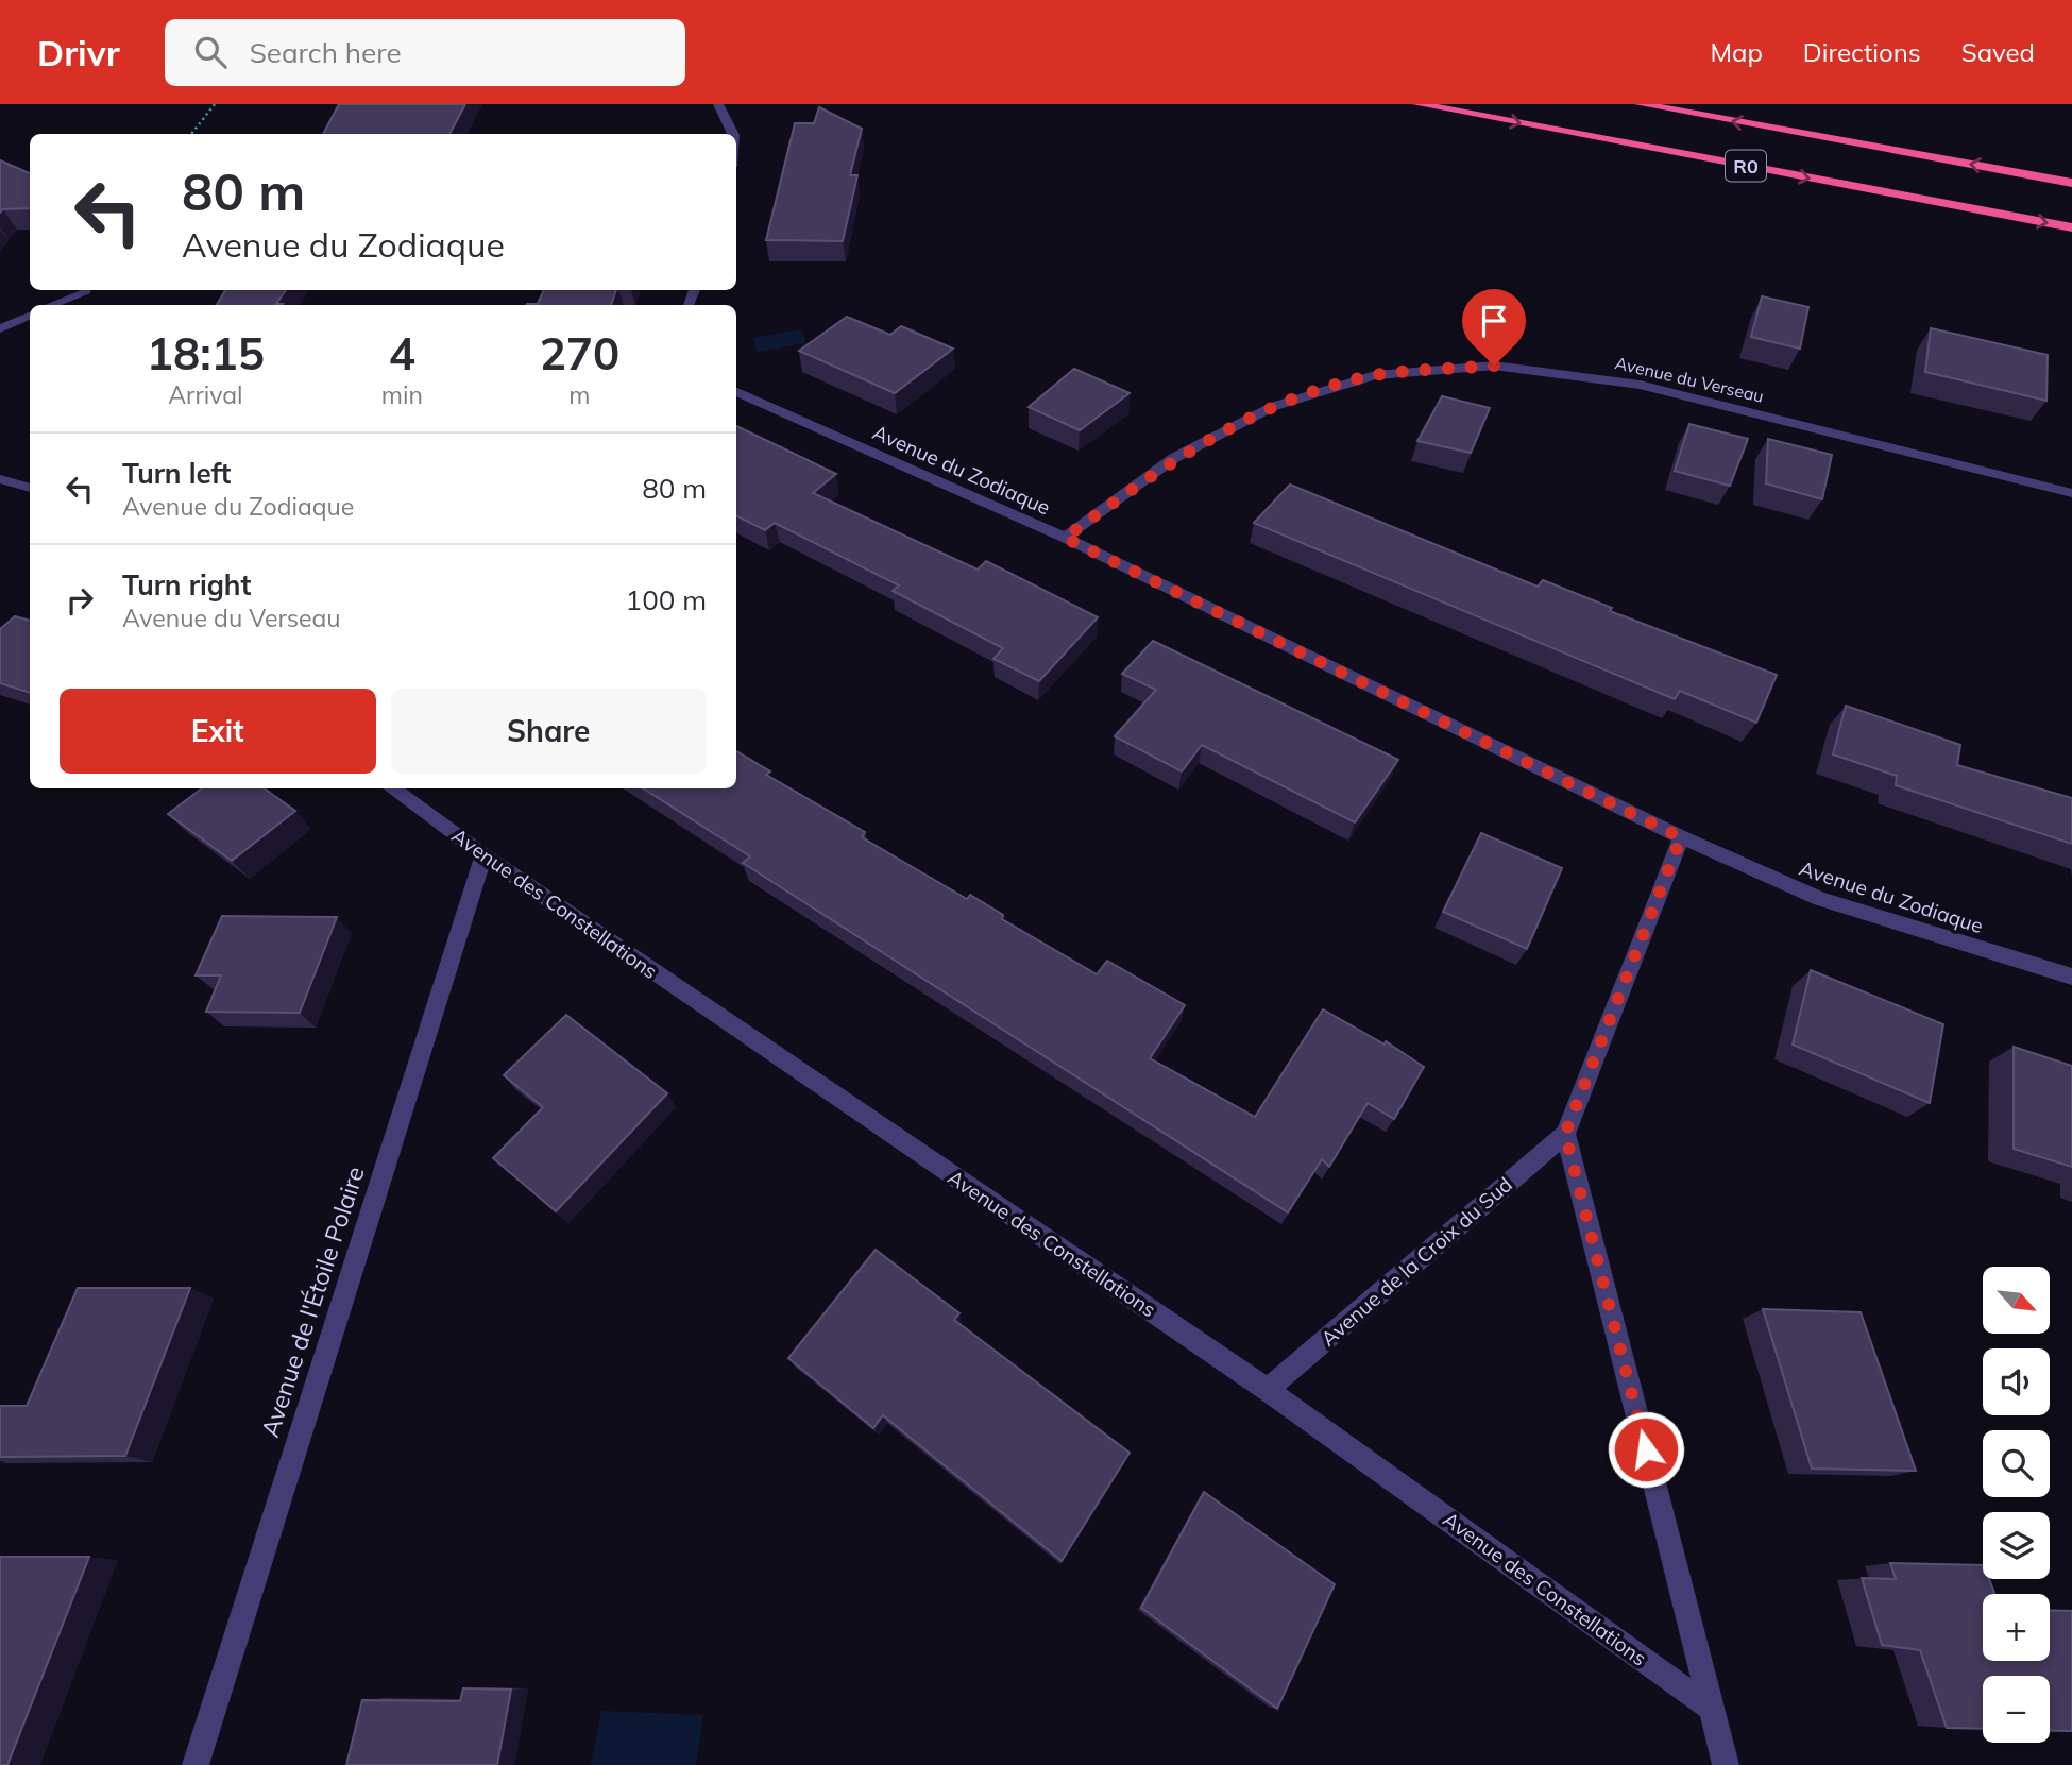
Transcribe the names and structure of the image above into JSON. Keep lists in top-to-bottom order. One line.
{"streets":{"highway":["R0"],"street":["Avenue du Verseau","Avenue du Zodiaque","Avenue des Constellations","Avenue de la Croix du Sud","Avenue de l'Étoile Polaire"]},"crossings":[["Avenue du Verseau","Avenue du Zodiaque"],["Avenue du Zodiaque","Avenue de la Croix du Sud"],["Avenue des Constellations","Avenue de la Croix du Sud"],["Avenue des Constellations","Avenue de l'Étoile Polaire"]],"north":"bottom right","page":{"header":"Drivr","search":"Search here","nav":["Map","Directions","Saved"],"turn":["80 m","Avenue du Zodiaque"],"eta":["18:15","Arrival","4","min","270","m"],"list":[{"name":"Turn left","note":"Avenue du Zodiaque","value":"80 m"},{"name":"Turn right","note":"Avenue du Verseau","value":"100 m"}],"buttons":["Exit","Share"],"map_buttons":["+","−"]}}
